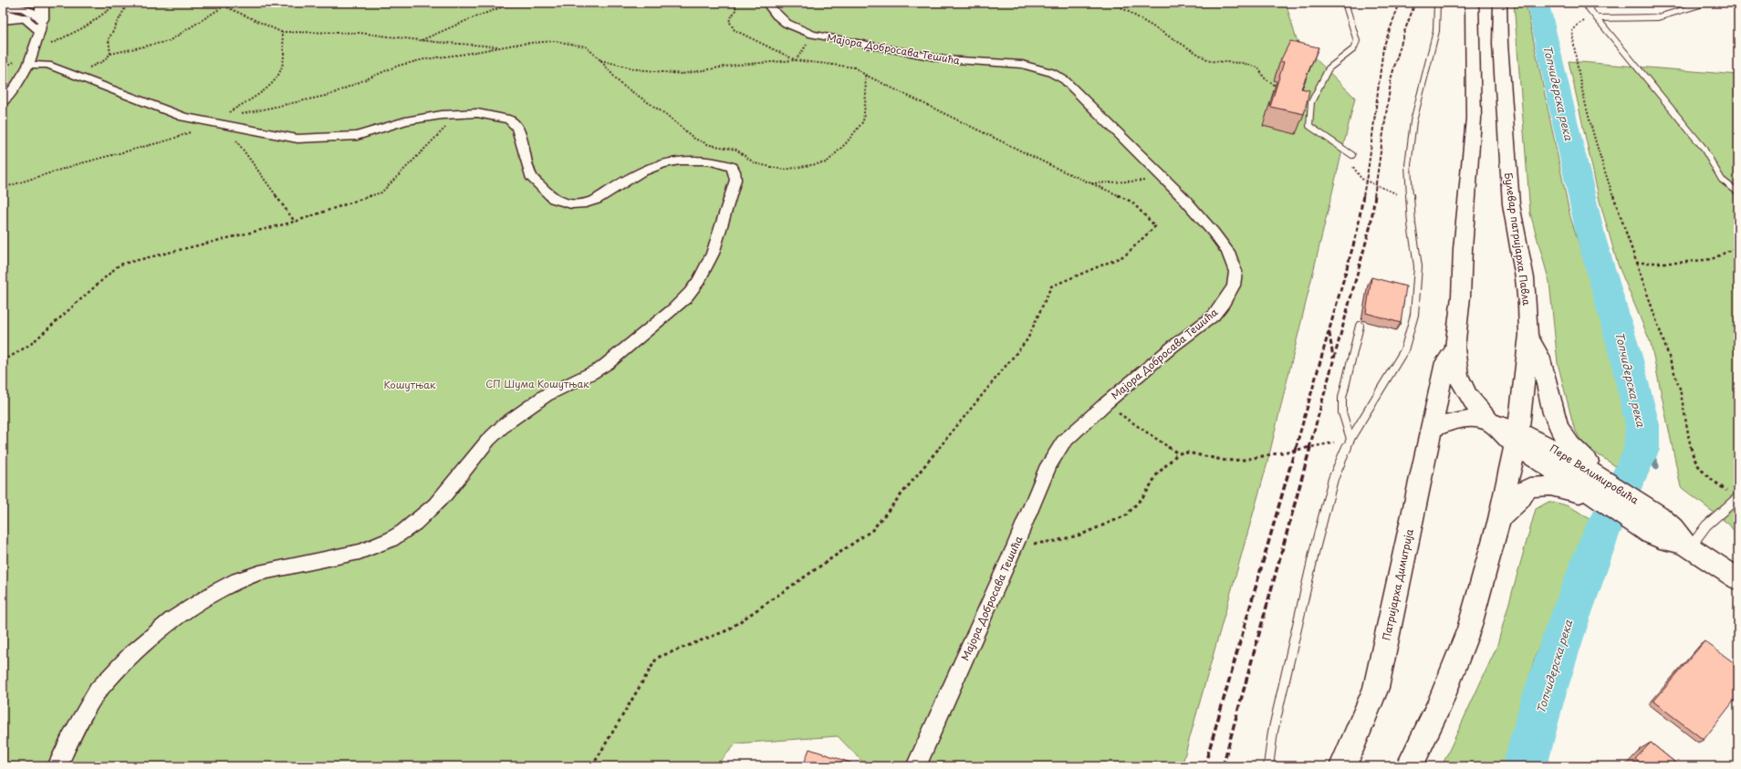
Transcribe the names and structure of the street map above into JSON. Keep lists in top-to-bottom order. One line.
{"streets":{"main road":["Булевар патријарха Павла","Пере Велимировића","Патријарха Димитрија"],"street":["Мајора Добросава Тешића"]},"crossings":[["Булевар патријарха Павла","Пере Велимировића"],["Пере Велимировића","Патријарха Димитрија"]],"water":["Топчидерска река"],"parks":["СП Шума Кошутњак","Кошутњак"]}
